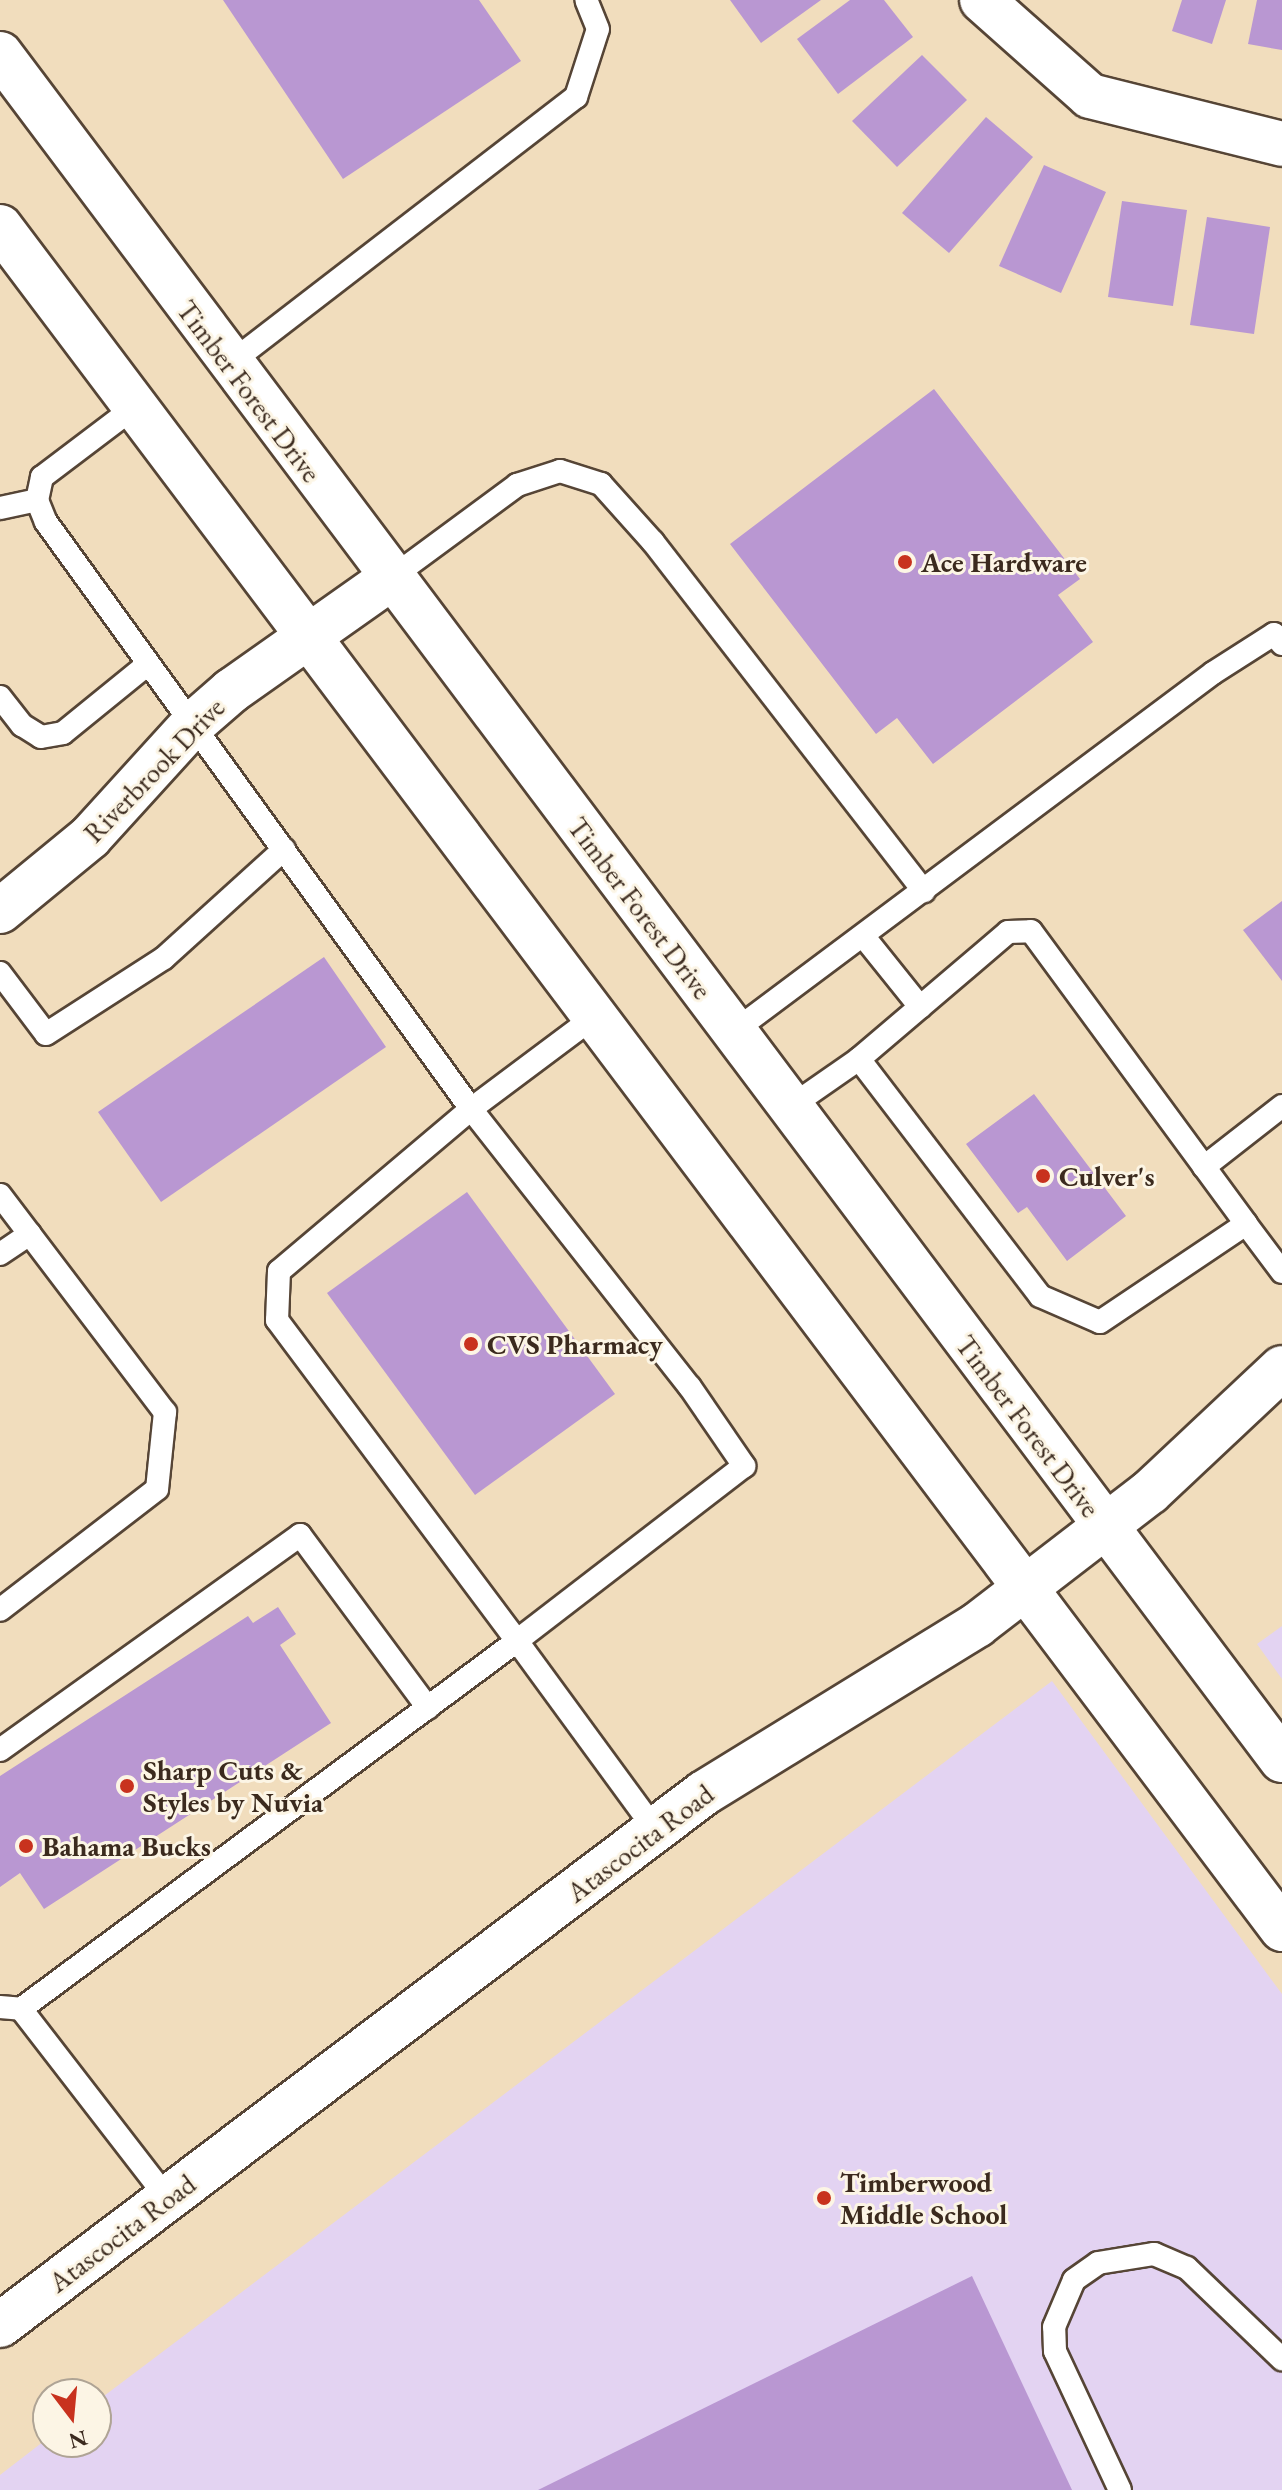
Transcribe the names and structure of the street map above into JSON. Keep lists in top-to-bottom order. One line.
{"streets":{"main road":["Timber Forest Drive","Riverbrook Drive","Atascocita Road"]},"crossings":[["Timber Forest Drive","Riverbrook Drive"],["Timber Forest Drive","Atascocita Road"]],"places":["Ace Hardware","Culver's","CVS Pharmacy","Sharp Cuts & Styles by Nuvia","Bahama Bucks","Timberwood Middle School"],"north":"bottom"}
